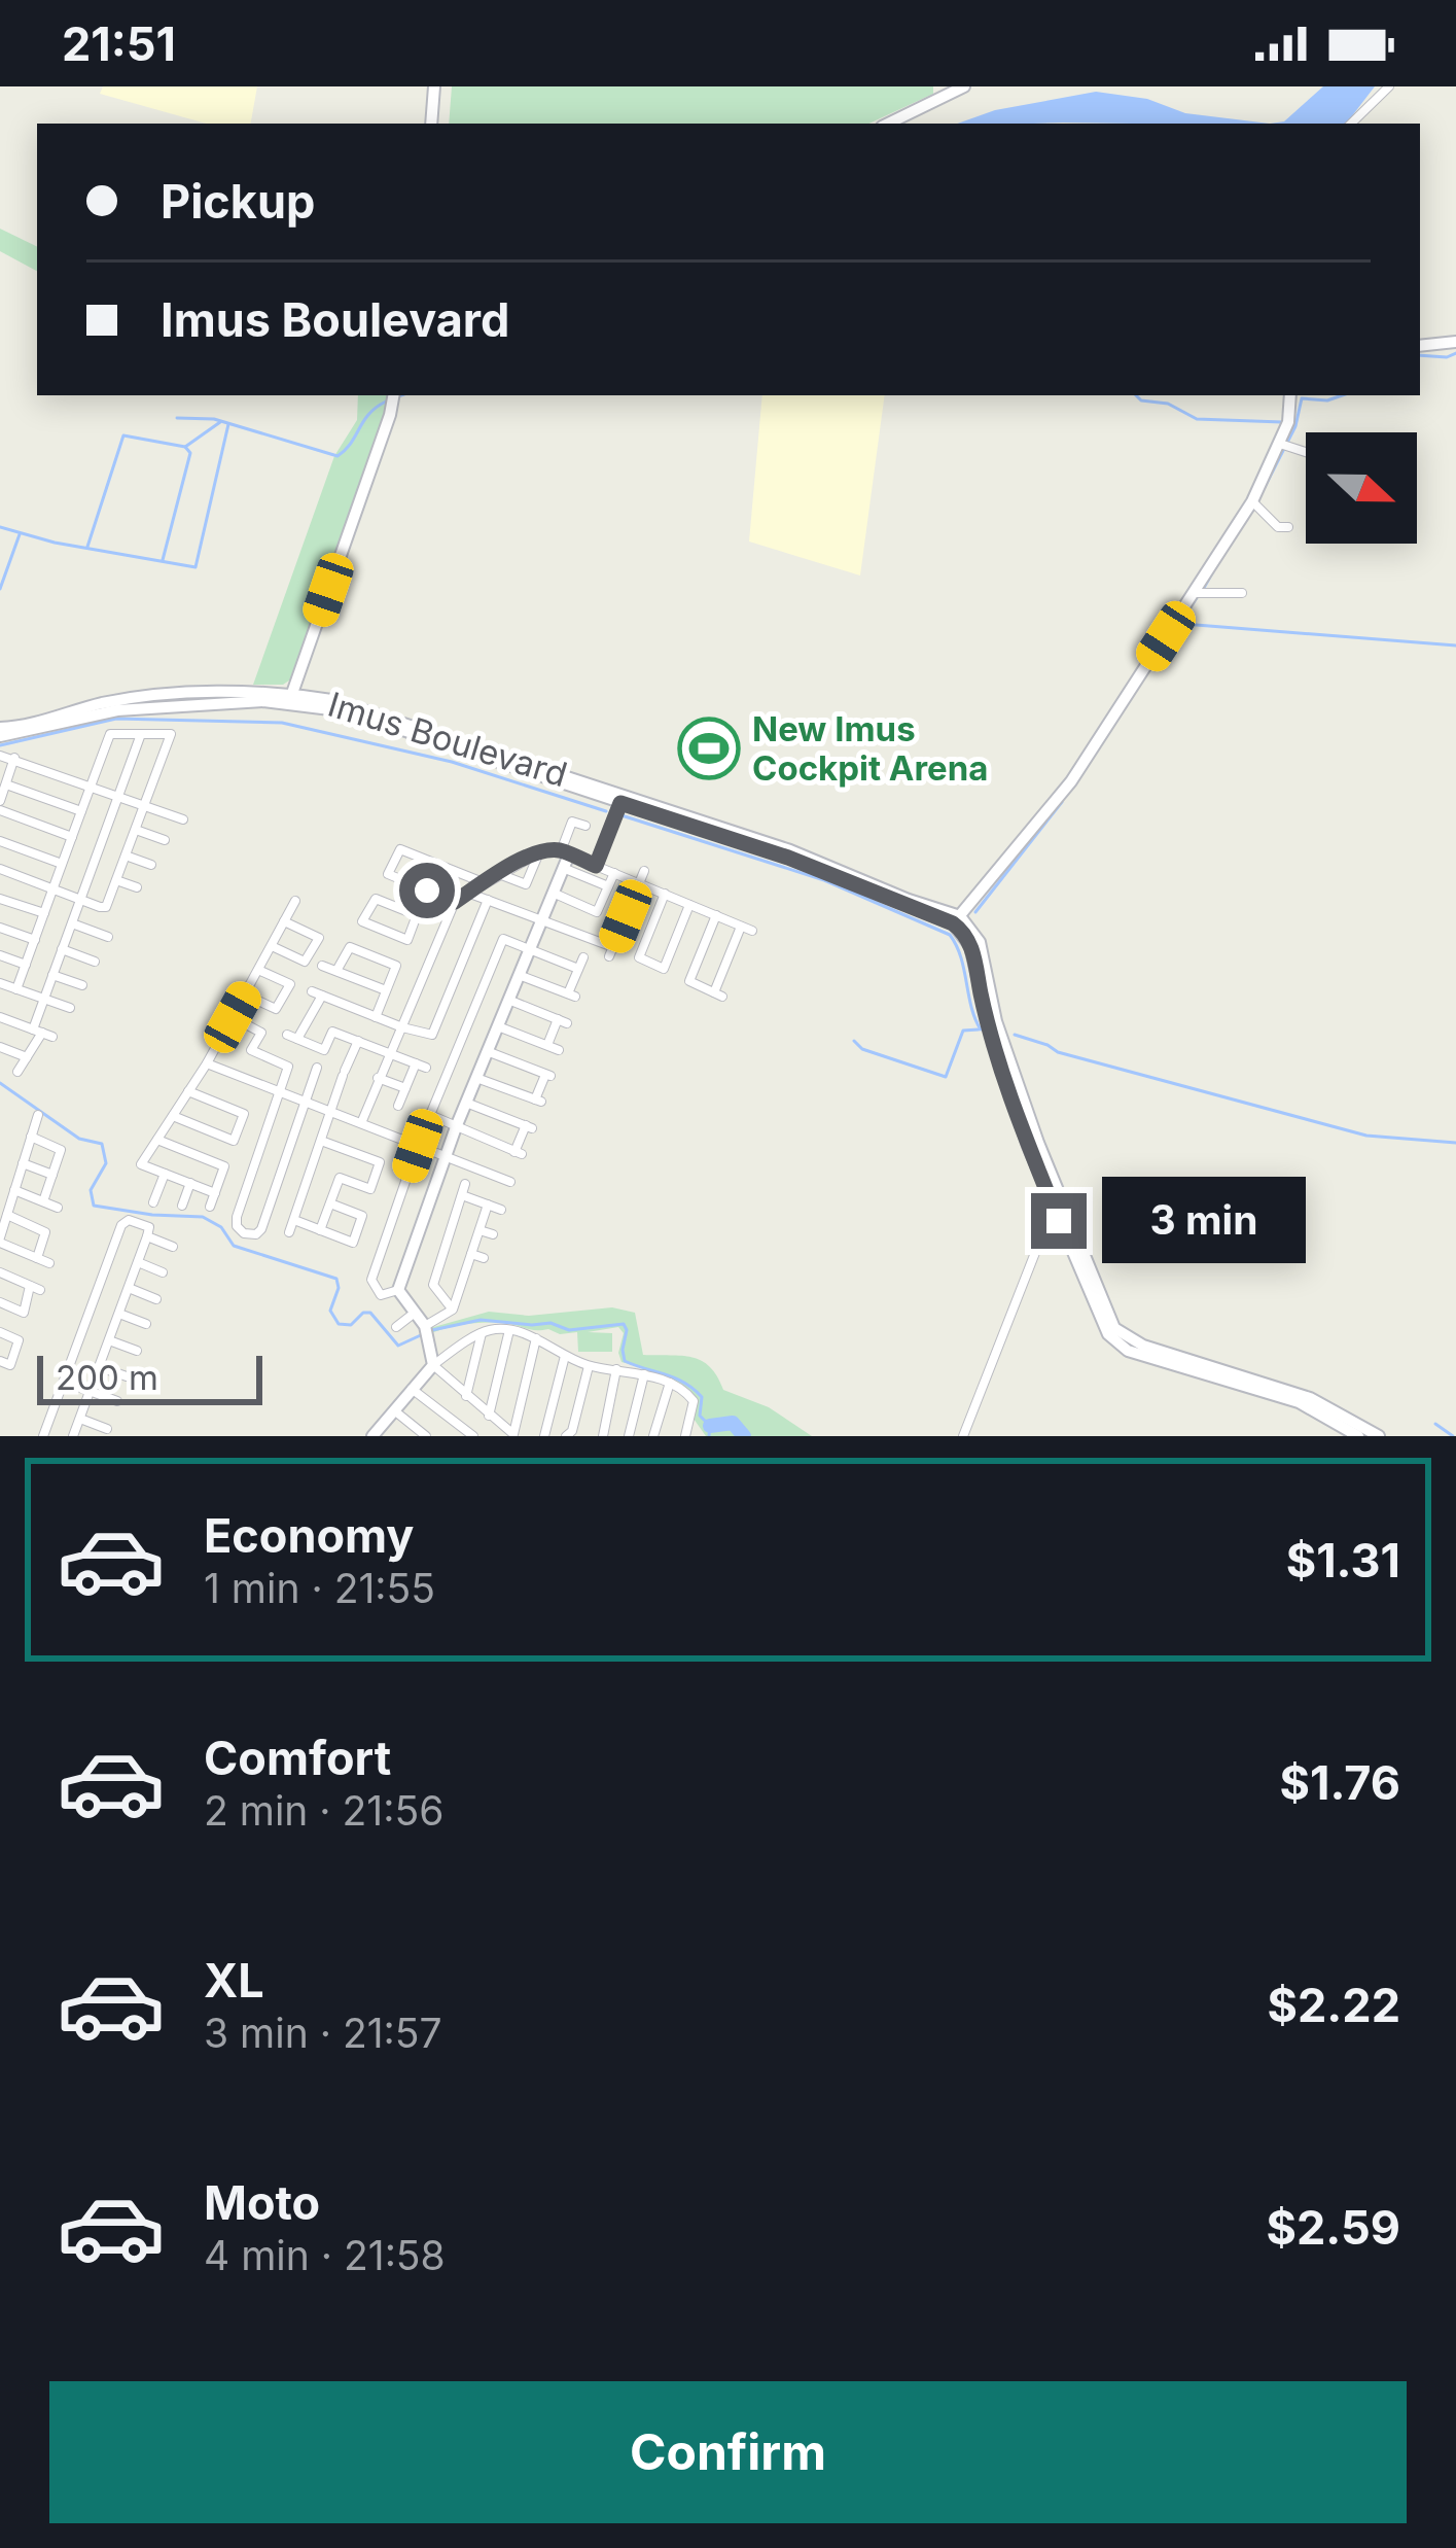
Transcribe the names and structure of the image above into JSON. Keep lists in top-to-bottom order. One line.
{"streets":{"main road":["Imus Boulevard"]},"places":{"sports":["New Imus Cockpit Arena"]},"scale_bar":"200 m","north":"right","page":{"status":"21:51","banner":["Pickup","Imus Boulevard"],"bubble":"3 min","scale":"200 m","list":[{"name":"Economy","note":"1 min · 21:55","value":"$1.31"},{"name":"Comfort","note":"2 min · 21:56","value":"$1.76"},{"name":"XL","note":"3 min · 21:57","value":"$2.22"},{"name":"Moto","note":"4 min · 21:58","value":"$2.59"}],"buttons":"Confirm"}}
